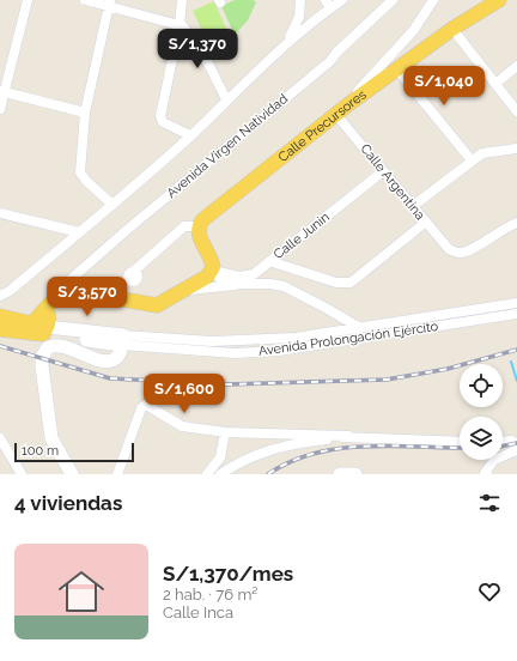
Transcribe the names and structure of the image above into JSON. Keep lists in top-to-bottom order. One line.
{"streets":{"main road":["Calle Precursores"],"street":["Avenida Virgen Natividad","Calle Argentina","Calle Junin","Avenida Prolongación Ejército"]},"crossings":[["Calle Precursores","Calle Argentina"],["Calle Argentina","Calle Junin"]],"scale_bar":"100 m","page":{"price":["S/1,370","S/1,040","S/3,570","S/1,600"],"scale":"100 m","heading":"4 viviendas","list":[{"name":"S/1,370/mes","note":"2 hab. · 76 m² · Calle Inca"}]}}
